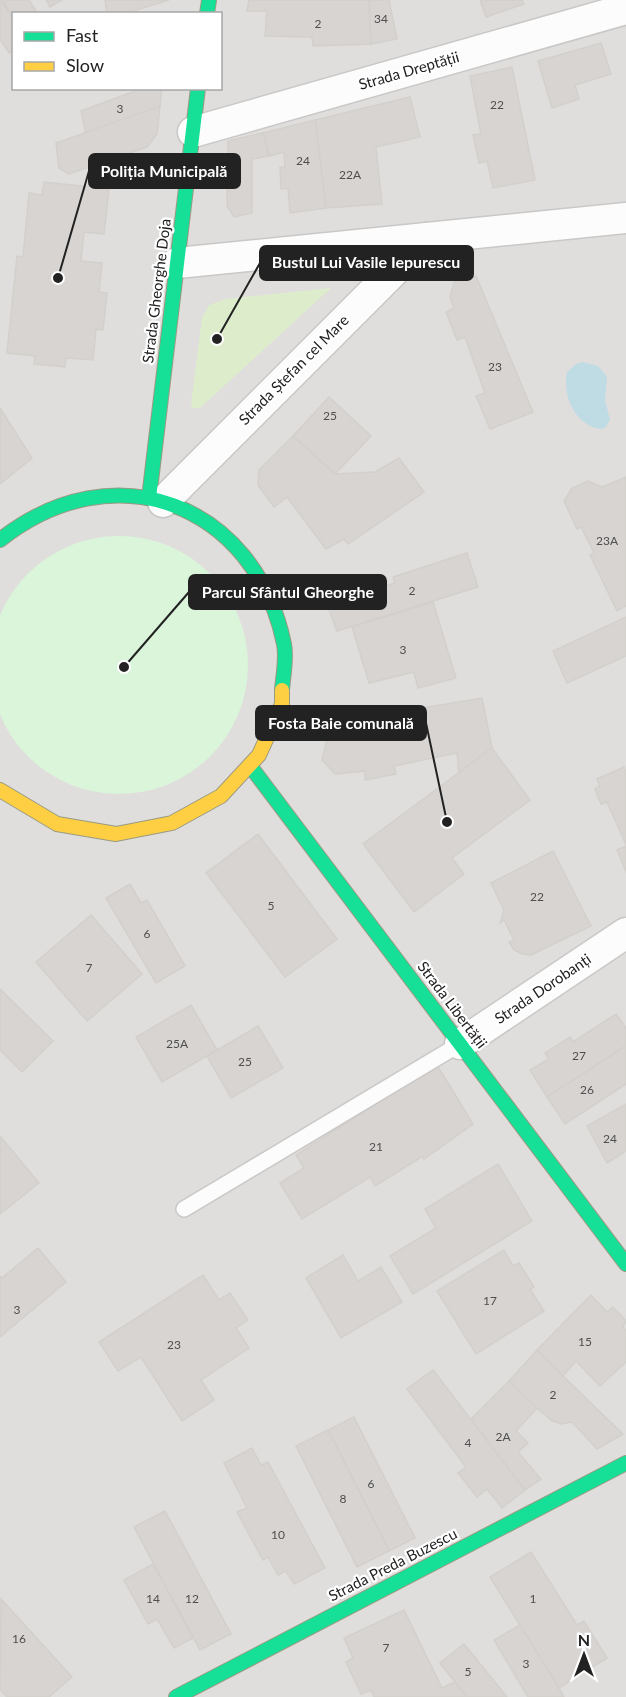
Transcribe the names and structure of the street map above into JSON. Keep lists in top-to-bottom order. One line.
{"streets":{"street":["Strada Dreptății","Strada Gheorghe Doja","Strada Ștefan cel Mare","Strada Dorobanți","Strada Libertății","Strada Preda Buzescu"]},"crossings":[["Strada Dreptății","Strada Gheorghe Doja"],["Strada Gheorghe Doja","Strada Ștefan cel Mare"],["Strada Dorobanți","Strada Libertății"]],"places":["Poliția Municipală","Bustul Lui Vasile Iepurescu","Parcul Sfântul Gheorghe","Fosta Baie comunală"],"house_numbers":["34","2","22","3","24","22A","23","25","23A","2","3","22","5","6","7","25A","27","25","26","24","21","17","3","15","23","2","2A","4","6","8","10","14","12","1","16","7","3","5"],"legend":["Fast","Slow"],"north":"top"}
